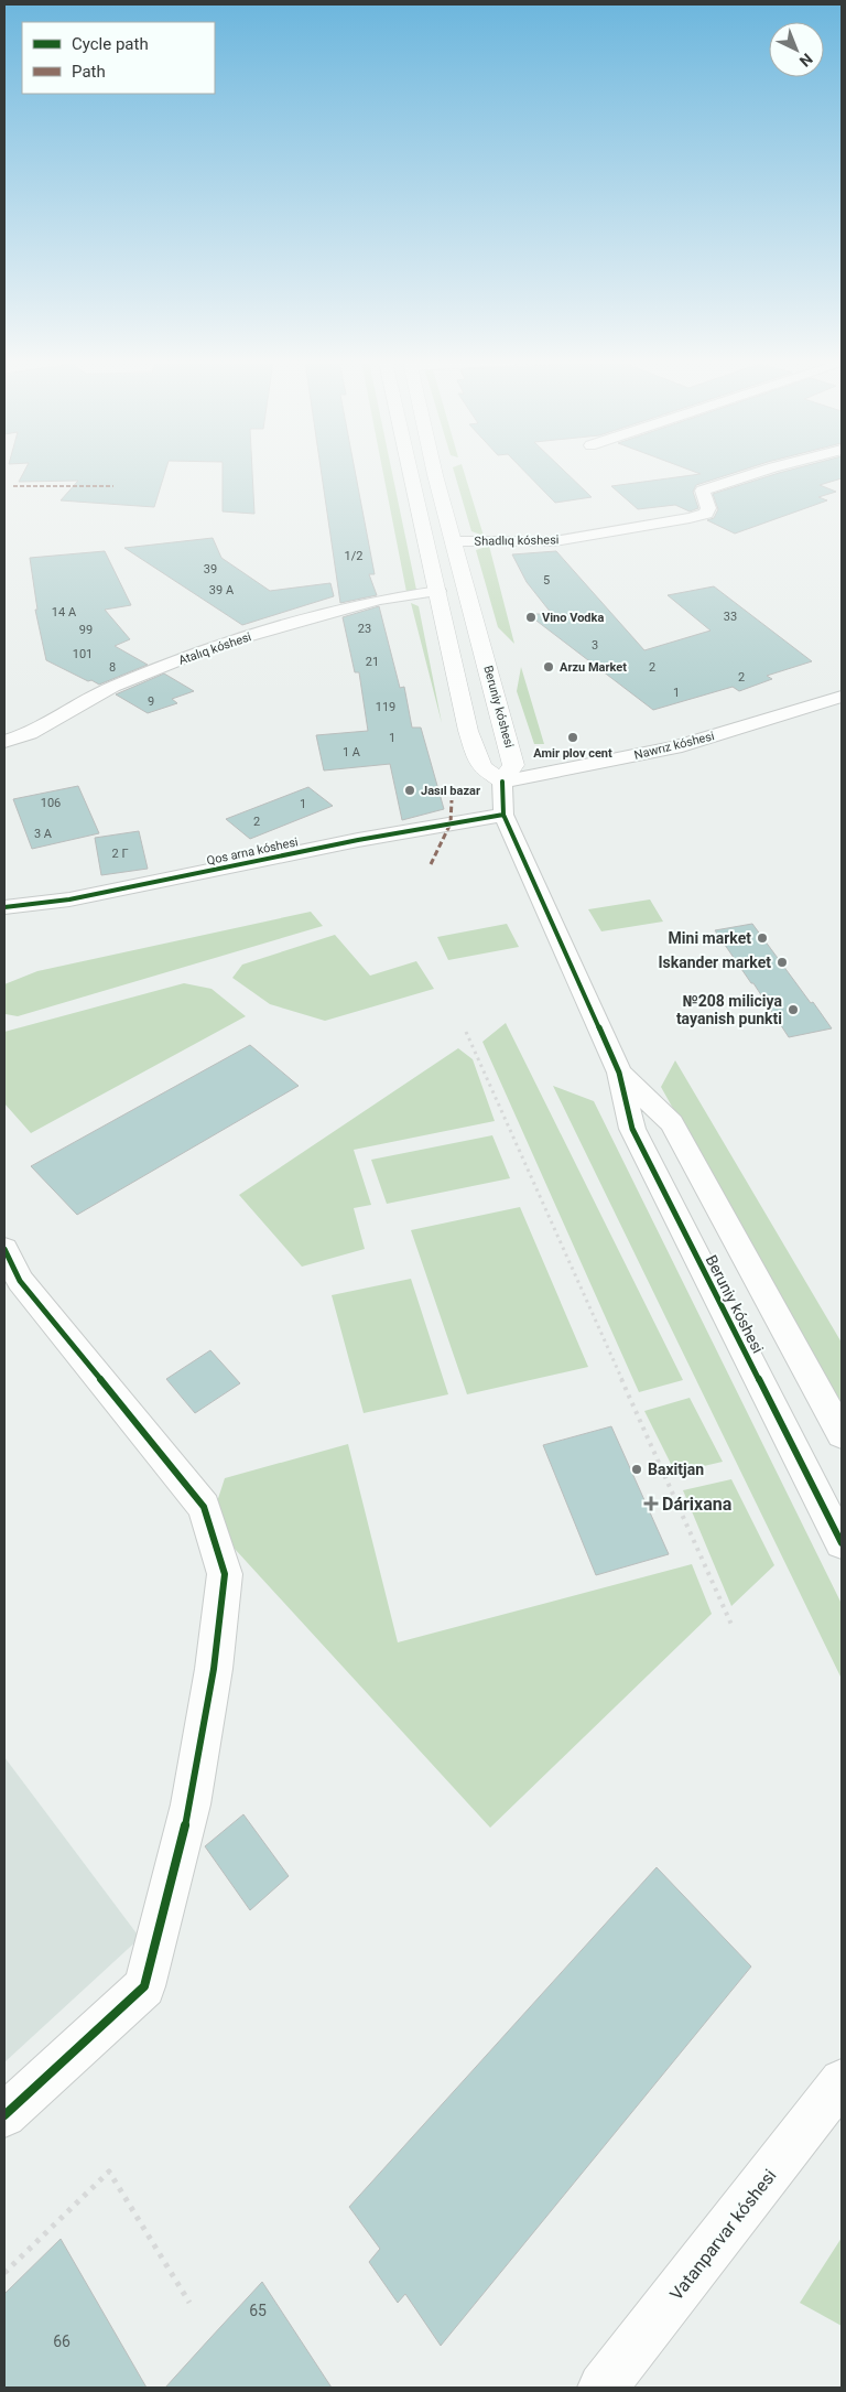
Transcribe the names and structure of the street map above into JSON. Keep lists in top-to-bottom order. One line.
{"streets":{"street":["Shadlıq kóshesi","Atalıq kóshesi","Beruniy kóshesi","Nawrız kóshesi","Qos arna kóshesi","Vatanparvar kóshesi"]},"crossings":[["Shadlıq kóshesi","Beruniy kóshesi"],["Beruniy kóshesi","Nawrız kóshesi"]],"places":{"other":["Vino Vodka","Arzu Market","Amir plov cent","Jasıl bazar","Mini market","Iskander market","№208 miliciya tayanish punkti","Baxitjan"],"health":["Dárixana"]},"house_numbers":["1/2","39","5","39 А","14 А","33","23","99","3","101","21","8","2","2","1","9","119","1","1 А","106","1","2","3 А","2 Г","65","66"],"legend":["Cycle path","Path"],"north":"bottom right"}
